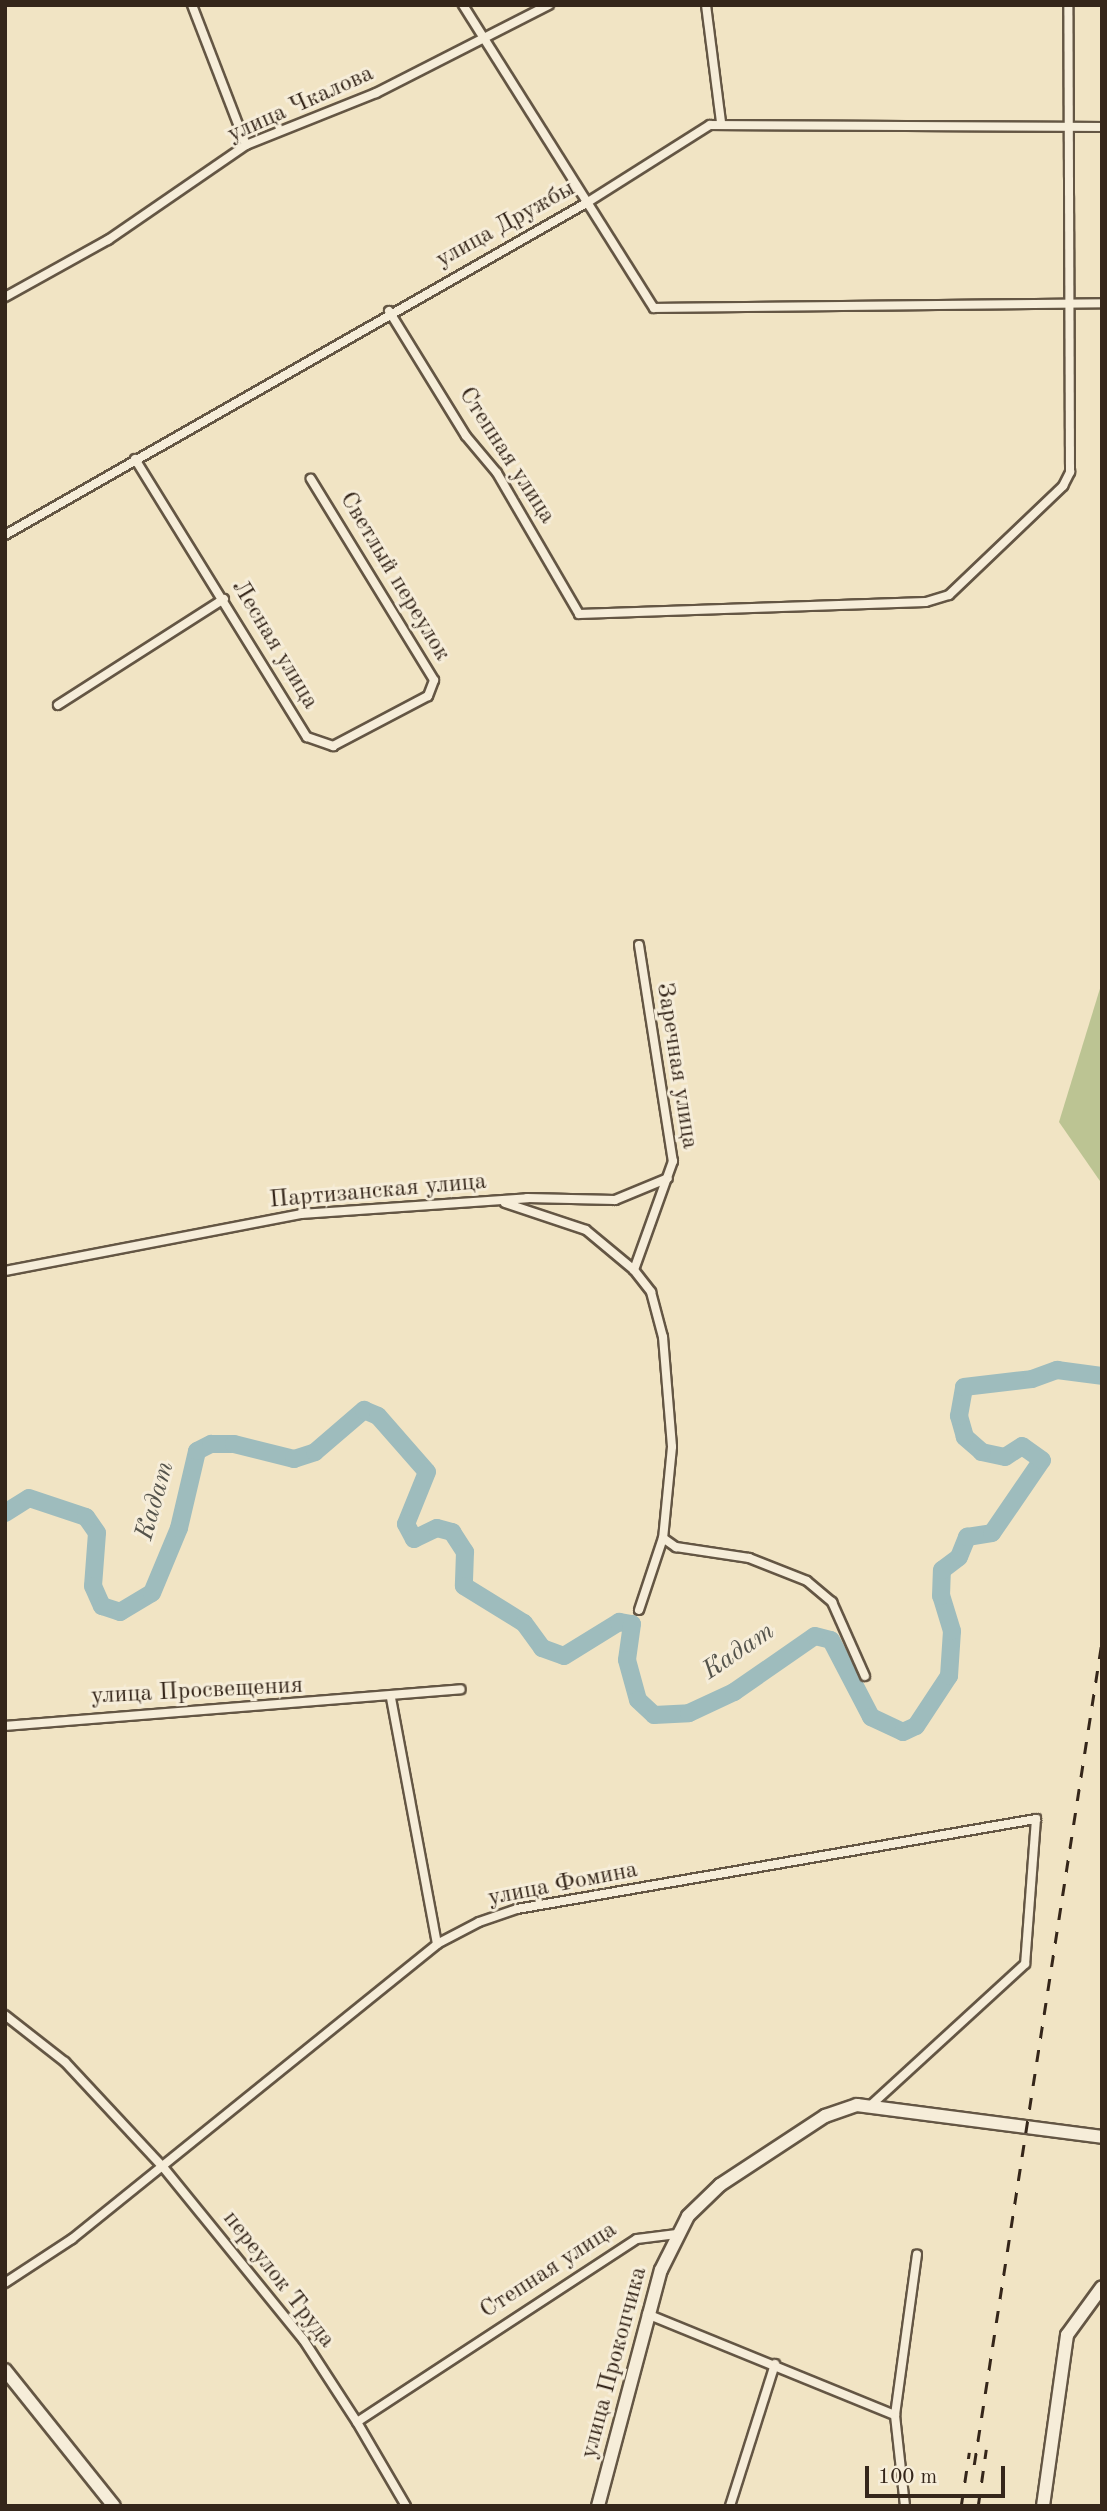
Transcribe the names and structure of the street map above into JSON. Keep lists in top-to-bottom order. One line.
{"streets":{"street":["улица Чкалова","улица Дружбы","Степная улица","Светлый переулок","Лесная улица","Заречная улица","Партизанская улица","улица Просвещения","улица Фомина","переулок Труда","улица Прокопчика"]},"crossings":[["улица Дружбы","Степная улица"],["улица Дружбы","Лесная улица"],["Степная улица","переулок Труда"],["Степная улица","улица Прокопчика"],["Светлый переулок","Лесная улица"],["Заречная улица","Партизанская улица"],["улица Фомина","переулок Труда"]],"water":["Кадат"],"scale_bar":"100 m"}
